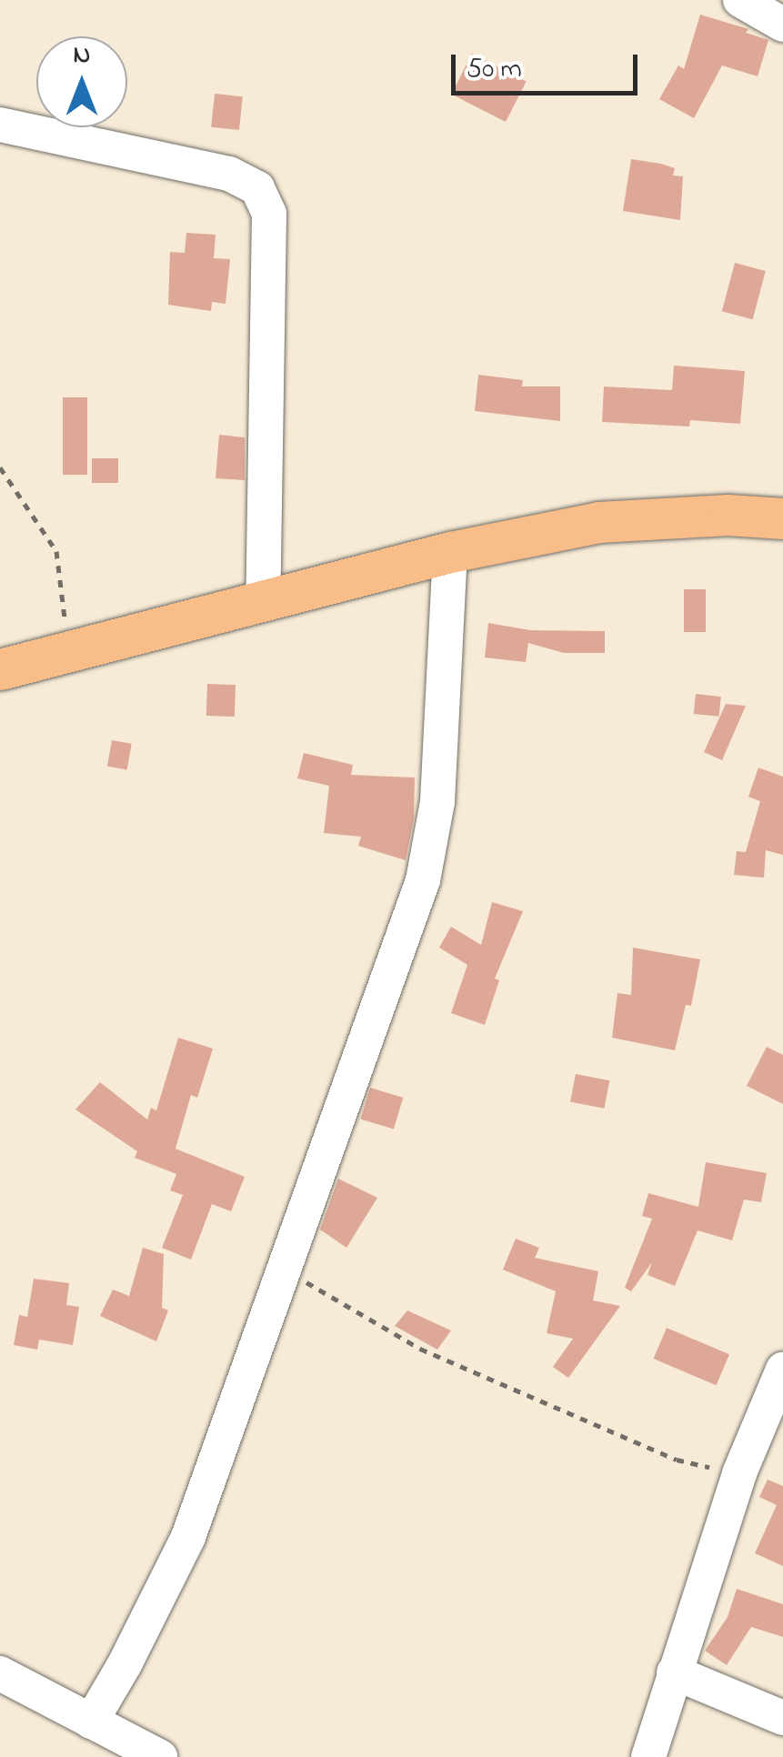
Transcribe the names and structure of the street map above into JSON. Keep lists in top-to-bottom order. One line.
{"scale_bar":"50 m","north":"top"}
